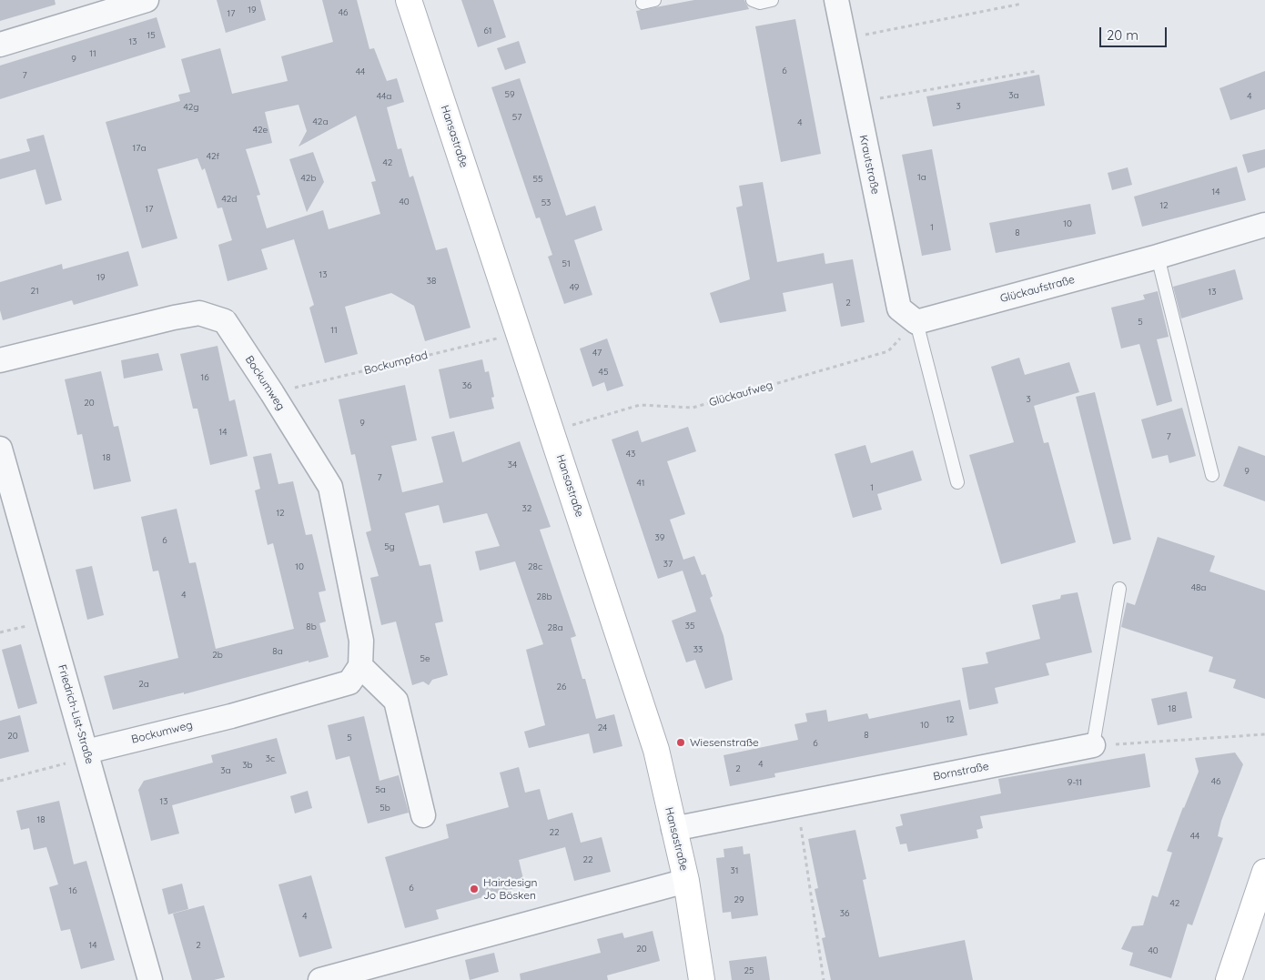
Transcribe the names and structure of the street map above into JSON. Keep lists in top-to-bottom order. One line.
{"streets":{"main road":["Hansastraße"],"street":["Krautstraße","Glückaufstraße","Bockumweg","Friedrich-List-Straße","Bornstraße"],"path":["Bockumpfad","Glückaufweg"]},"crossings":[["Hansastraße","Bockumpfad"],["Hansastraße","Glückaufweg"],["Hansastraße","Bornstraße"],["Krautstraße","Glückaufstraße"],["Krautstraße","Glückaufweg"],["Glückaufstraße","Glückaufweg"],["Bockumpfad","Bockumweg"],["Bockumweg","Friedrich-List-Straße"]],"places":["Wiesenstraße","Hairdesign Jo Bösken"],"house_numbers":["19","46","17","61","15","13","11","9","6","44","7","59","3a","44a","4","3","42g","57","42a","4","42e","17a","42f","42","1a","42b","55","14","42d","40","53","12","17","10","1","8","51","13","19","38","49","21","13","2","5","11","47","45","16","36","3","20","9","14","7","43","18","34","9","7","41","1","32","12","39","6","5g","37","10","28c","48a","4","28b","35","8b","28a","33","8a","2b","5e","2a","26","18","12","10","24","8","20","5","6","3c","4","3b","2","3a","46","9-11","5a","13","5b","18","22","44","22","31","6","16","29","42","36","4","14","2","20","40","25"],"scale_bar":"20 m"}
